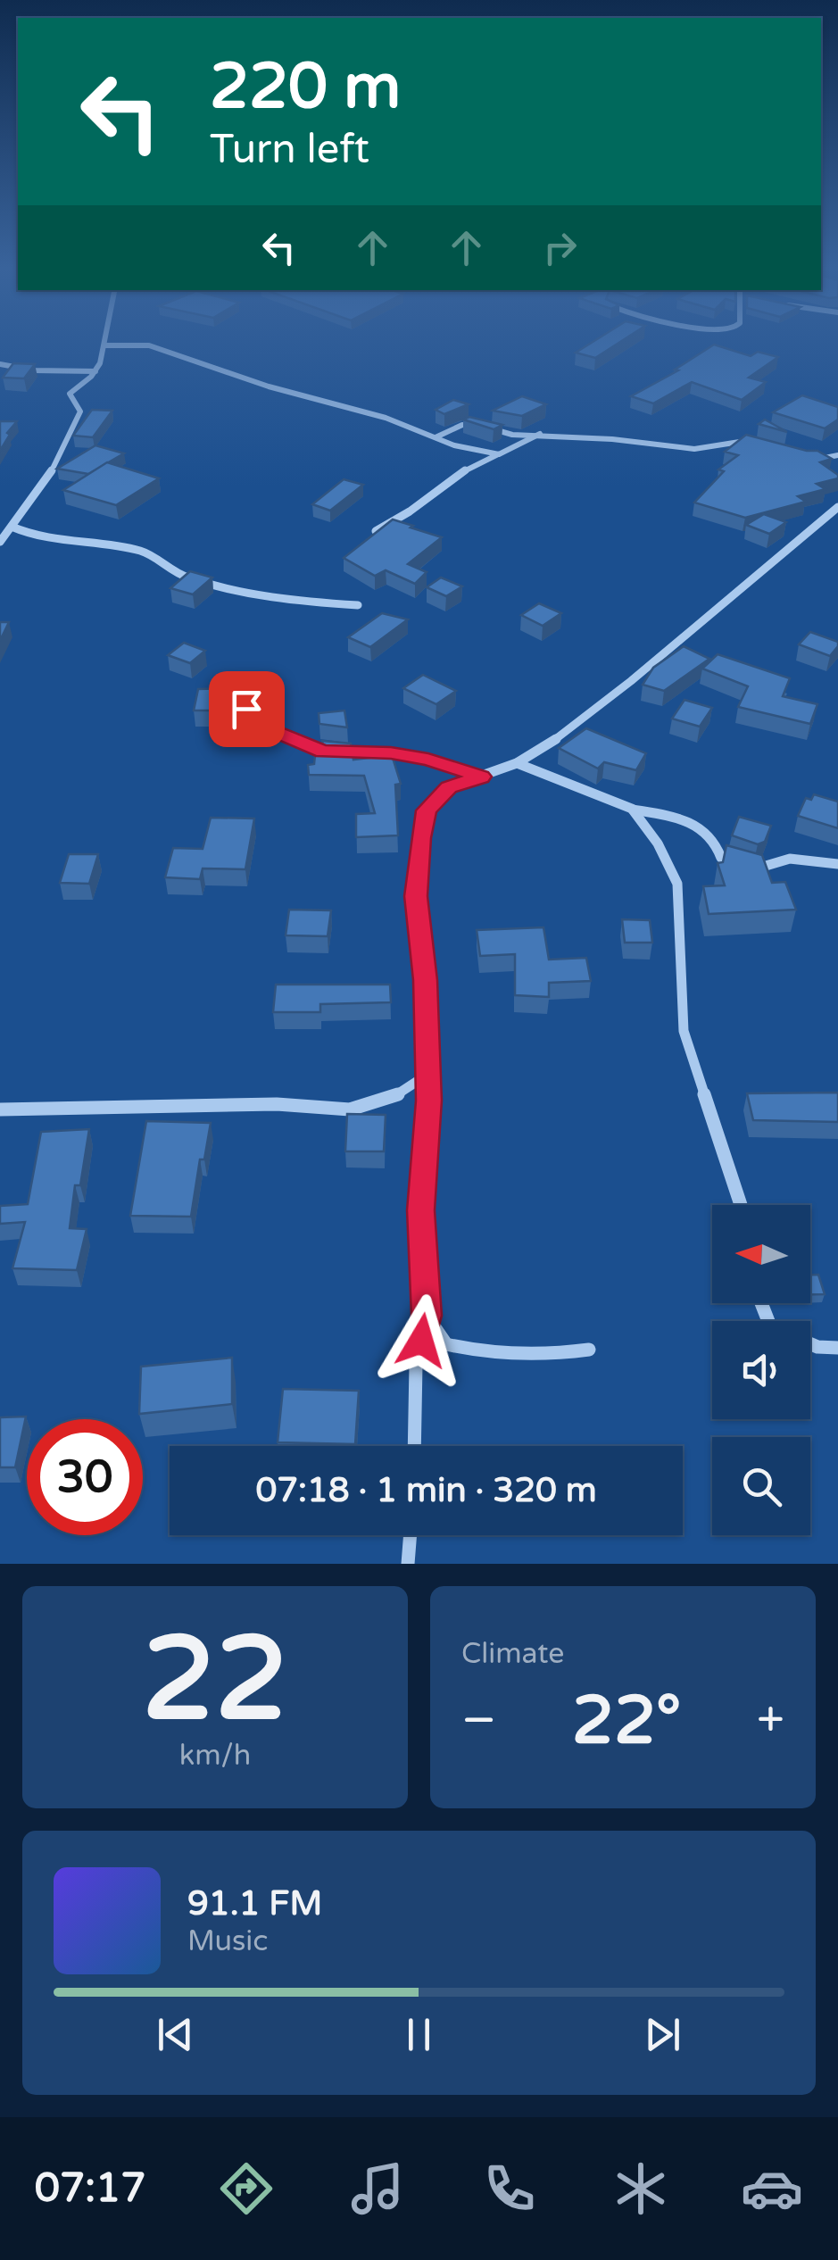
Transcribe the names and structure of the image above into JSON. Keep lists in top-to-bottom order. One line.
{"north":"left","page":{"turn":["220 m","Turn left"],"limit":"30","trip":"07:18 · 1 min · 320 m","tile":[["22","km/h"],"Climate"],"heat":["−","22°","+"],"song":["91.1 FM","Music"],"tabs":"07:17"}}
